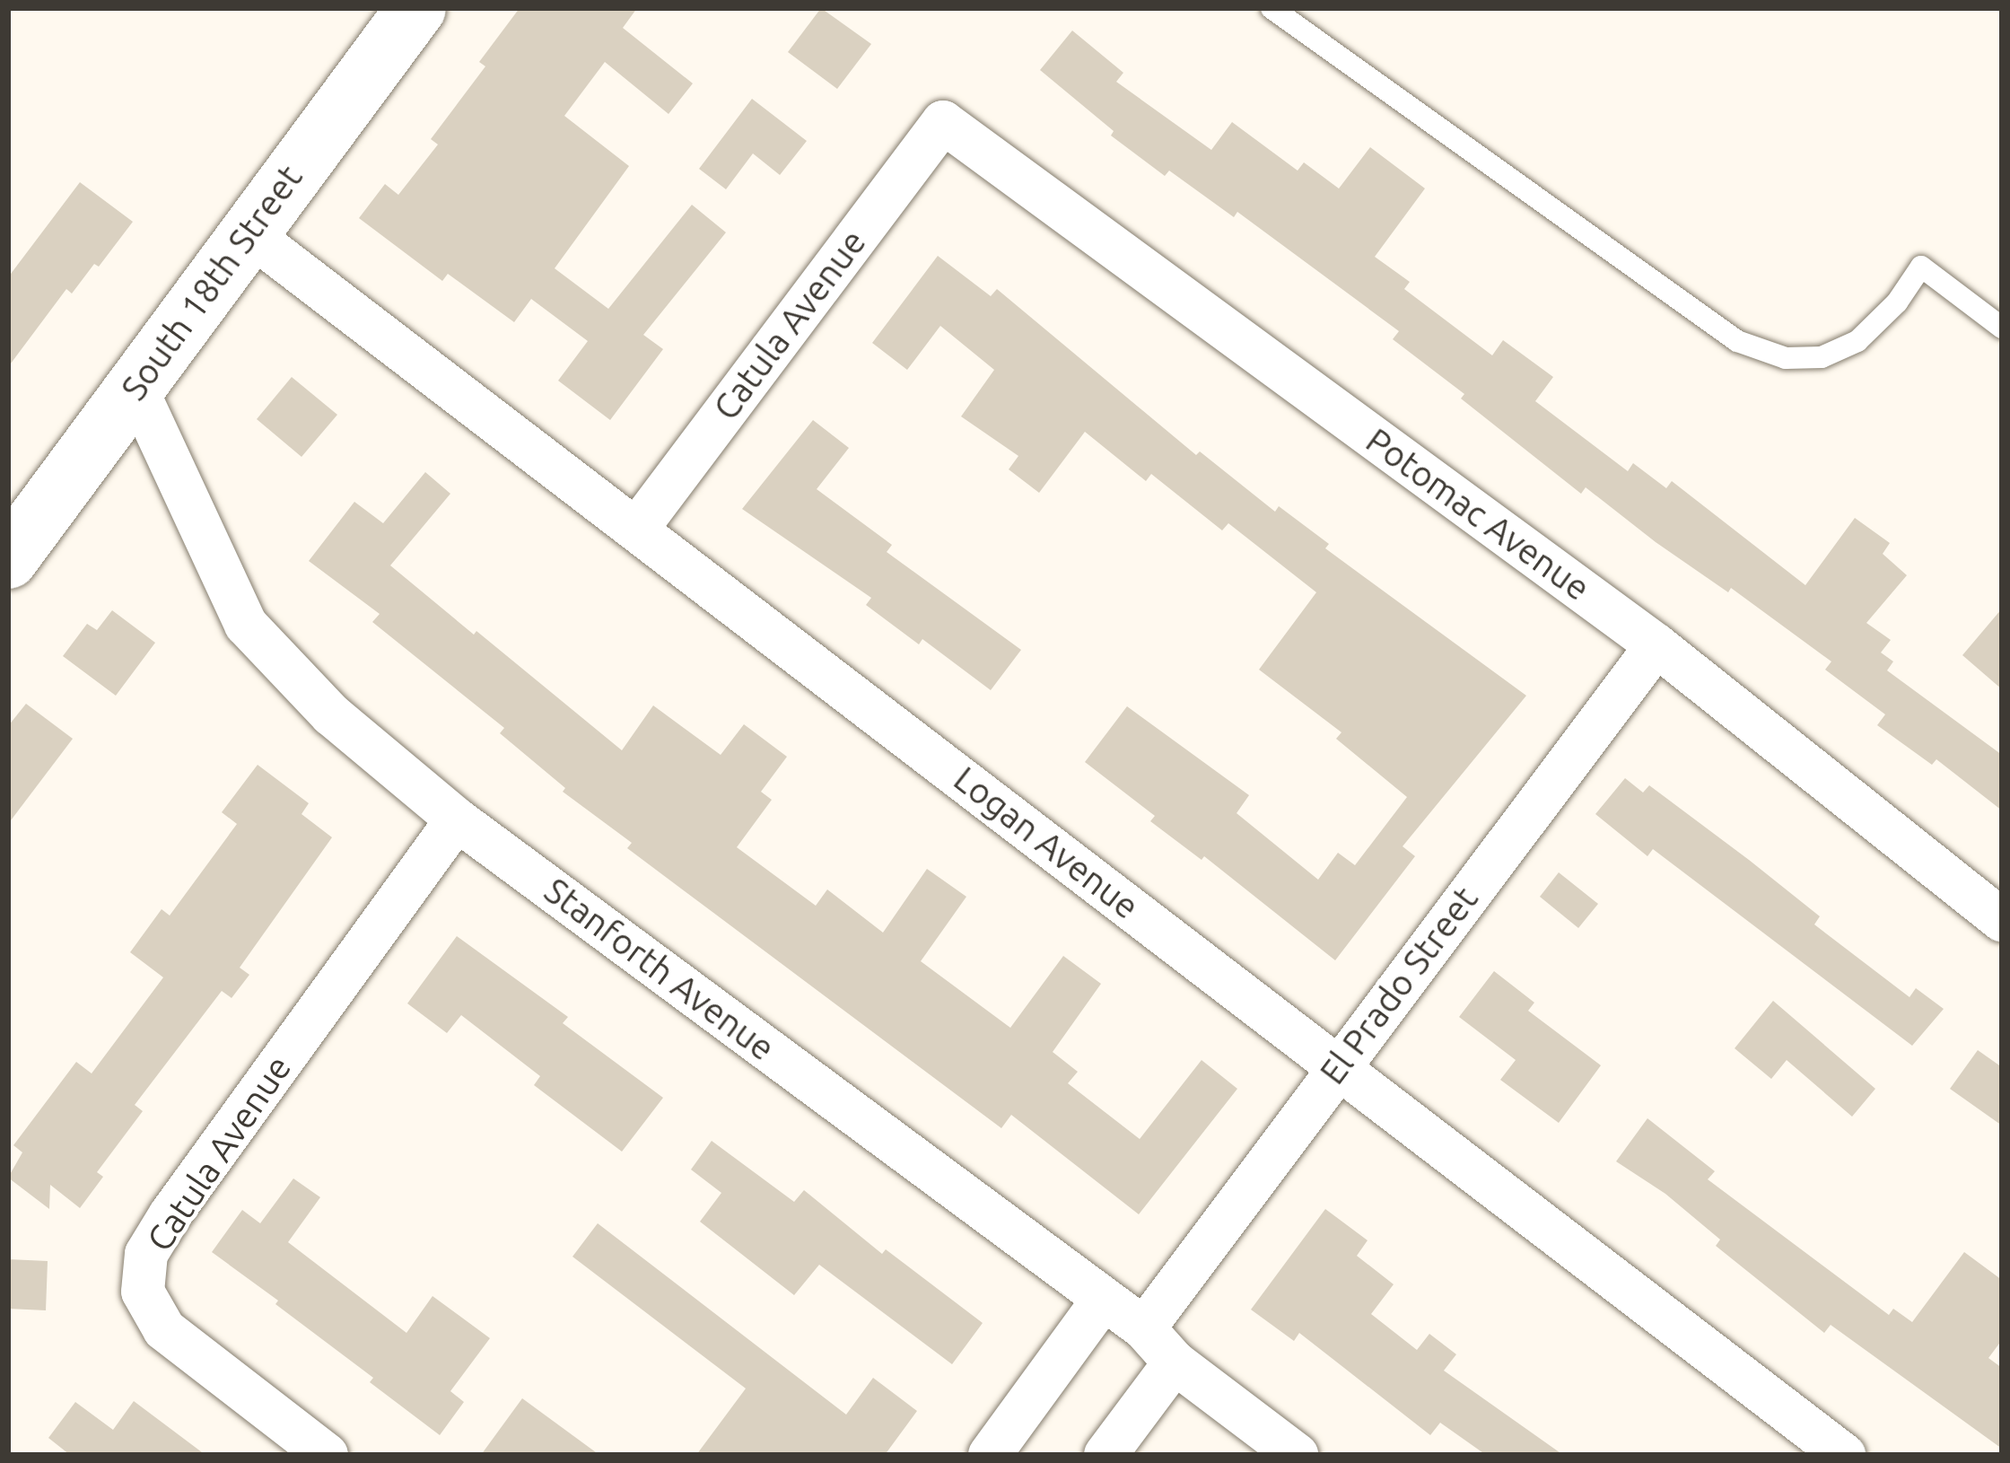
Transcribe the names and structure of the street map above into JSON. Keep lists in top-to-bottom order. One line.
{"streets":{"main road":["South 18th Street"],"street":["Catula Avenue","Potomac Avenue","Logan Avenue","Stanforth Avenue","El Prado Street"]},"crossings":[["South 18th Street","Logan Avenue"],["South 18th Street","Stanforth Avenue"],["Catula Avenue","Potomac Avenue"],["Catula Avenue","Logan Avenue"],["Catula Avenue","Stanforth Avenue"],["Potomac Avenue","El Prado Street"],["Logan Avenue","El Prado Street"],["Stanforth Avenue","El Prado Street"]]}
